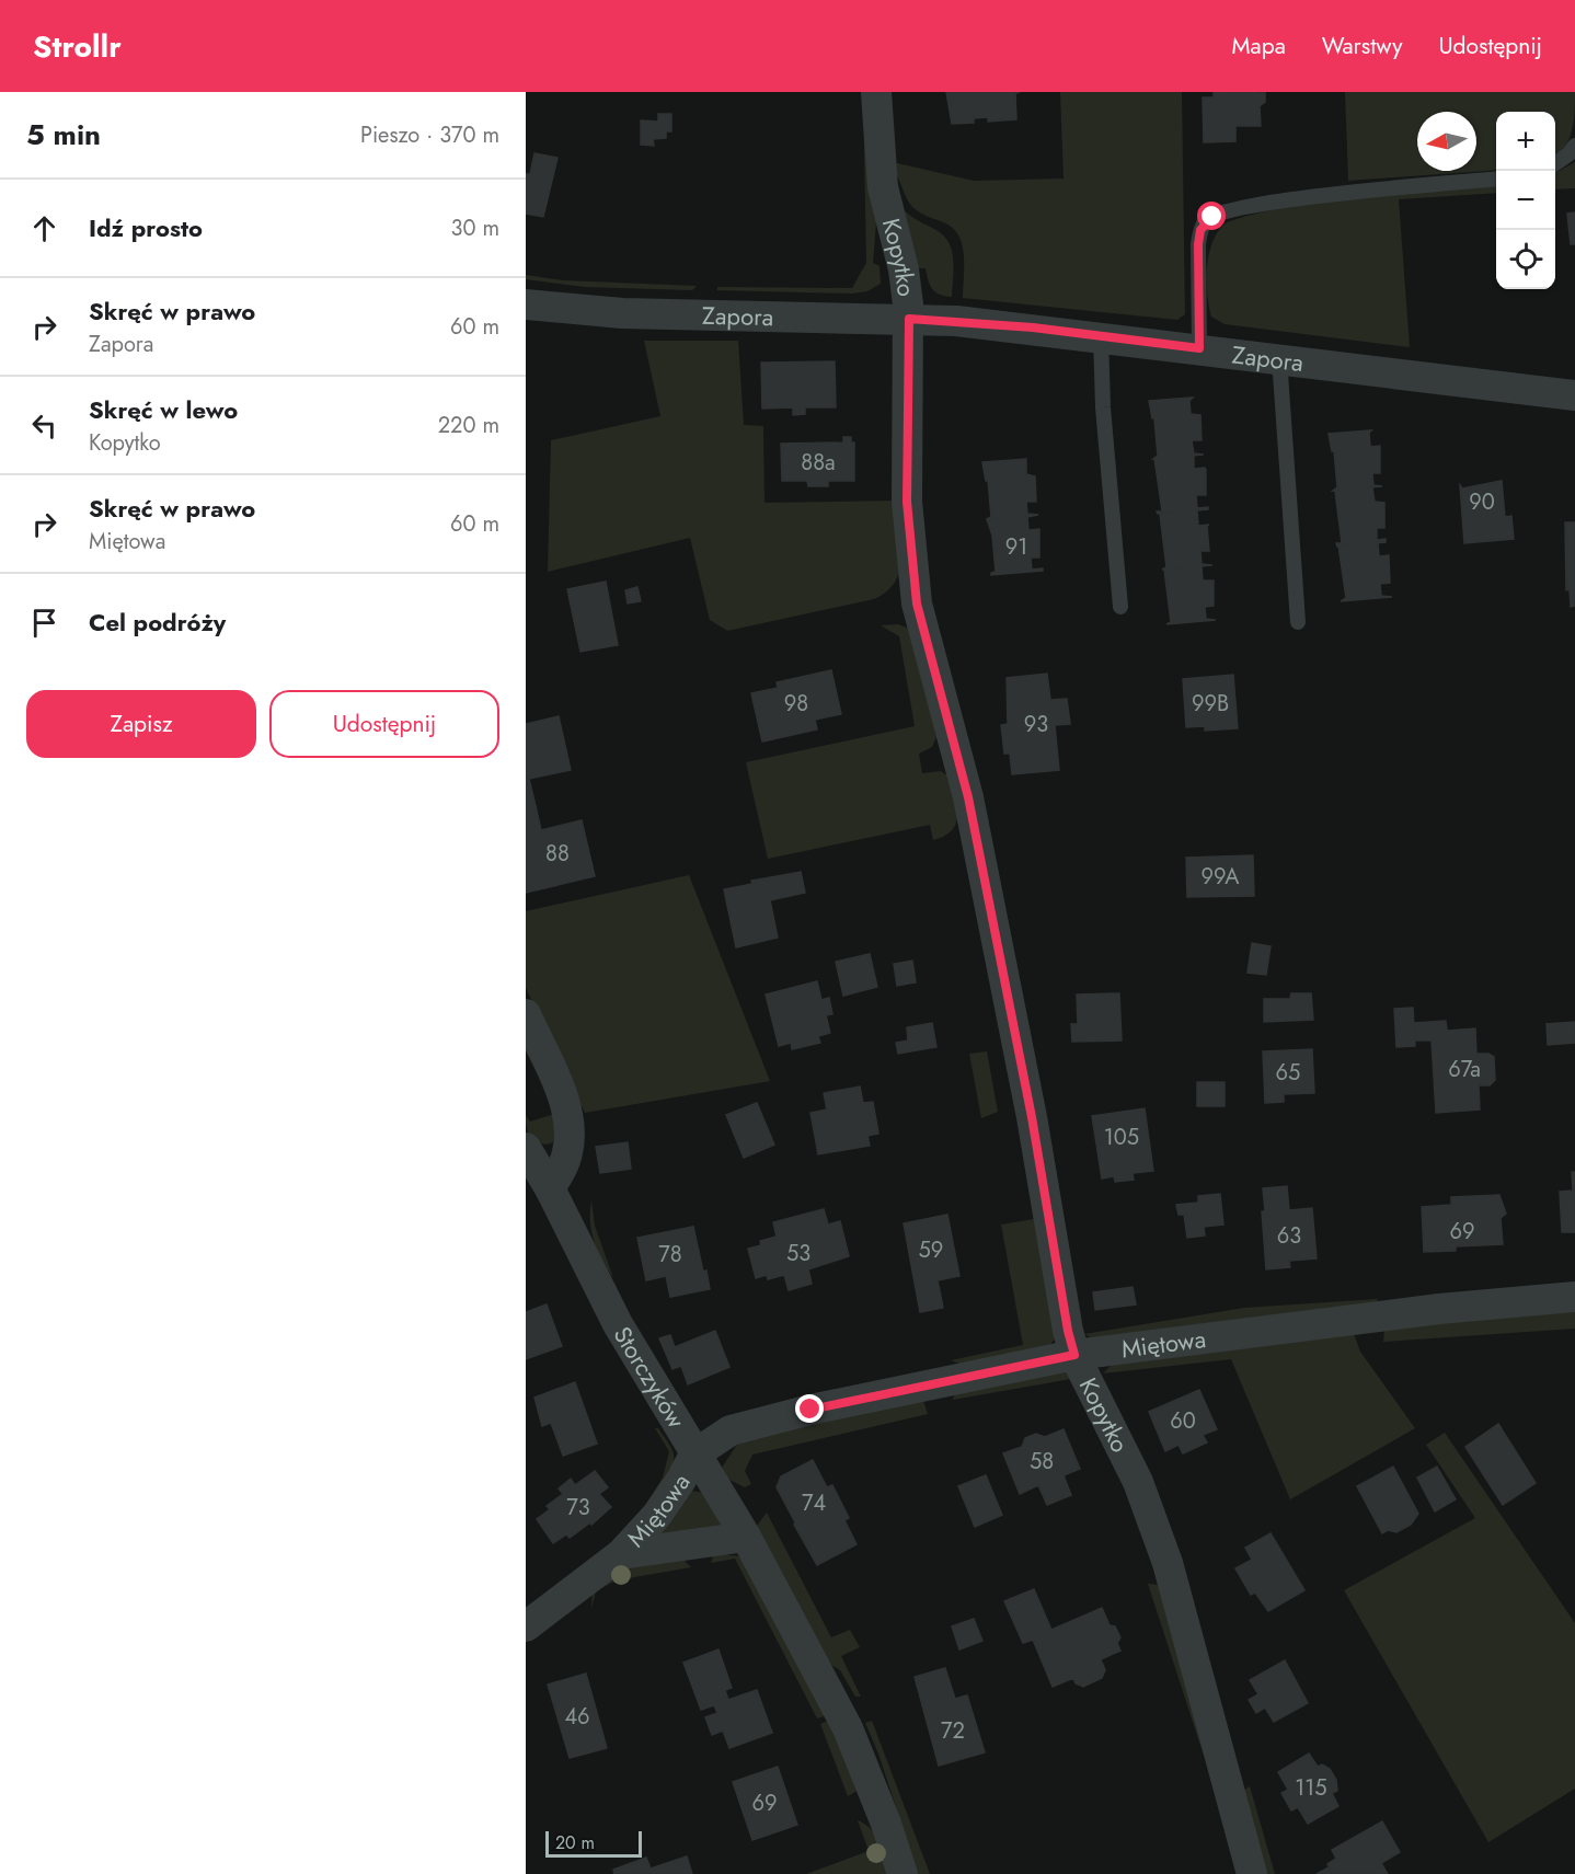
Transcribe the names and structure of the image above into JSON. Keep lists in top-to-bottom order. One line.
{"streets":{"street":["Kopytko","Zapora","Miętowa","Storczyków"]},"crossings":[["Kopytko","Zapora"],["Kopytko","Miętowa"],["Miętowa","Storczyków"]],"house_numbers":["88a","90","91","98","99B","93","88","99A","67a","65","105","69","63","59","53","78","60","58","74","73","46","72","115","69"],"scale_bar":"20 m","north":"left","page":{"header":"Strollr","nav":["Mapa","Warstwy","Udostępnij"],"heading":["5 min","Pieszo · 370 m"],"map_buttons":["+","−"],"list":[["Idź prosto","30 m"],["Skręć w prawo","Zapora","60 m"],["Skręć w lewo","Kopytko","220 m"],["Skręć w prawo","Miętowa","60 m"],"Cel podróży"],"buttons":["Zapisz","Udostępnij"],"scale":"20 m"}}
